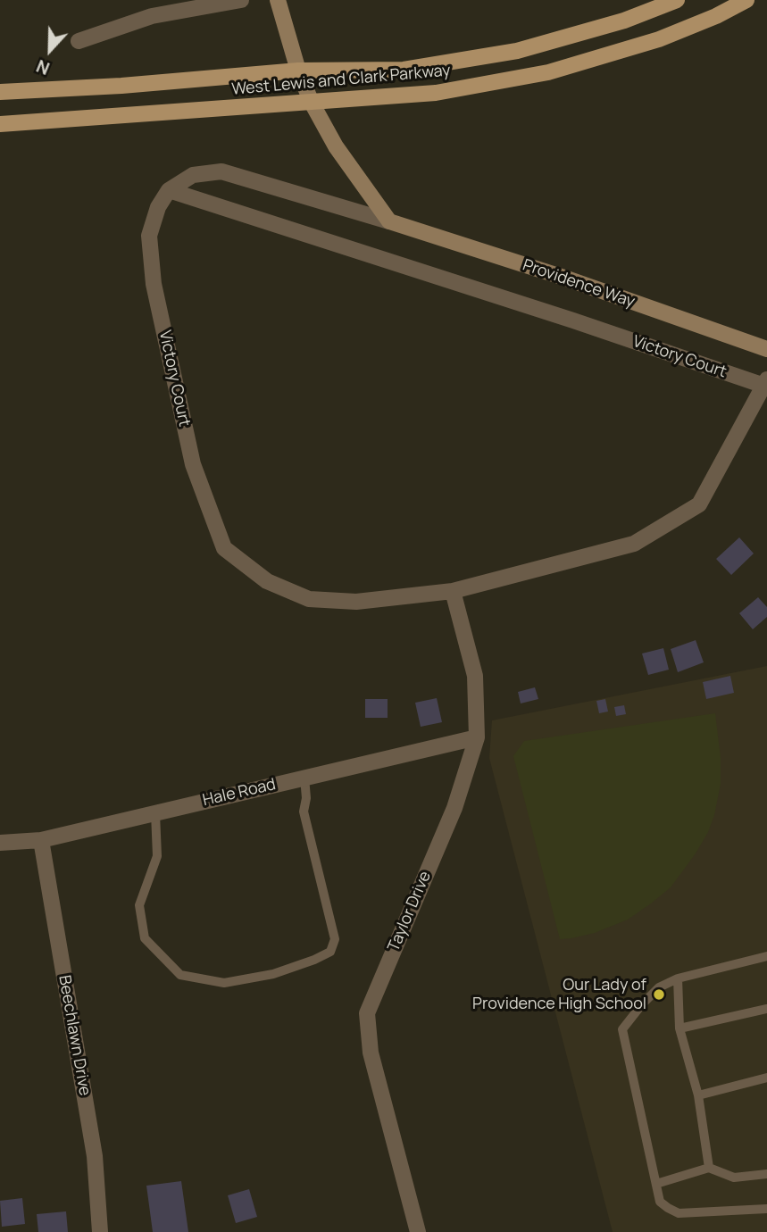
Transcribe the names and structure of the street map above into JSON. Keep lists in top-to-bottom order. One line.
{"streets":{"main road":["West Lewis and Clark Parkway"],"street":["Providence Way","Victory Court","Hale Road","Taylor Drive","Beechlawn Drive"]},"crossings":[["Providence Way","Victory Court"],["Victory Court","Taylor Drive"],["Hale Road","Taylor Drive"],["Hale Road","Beechlawn Drive"]],"places":["Our Lady of Providence High School"],"north":"bottom"}
